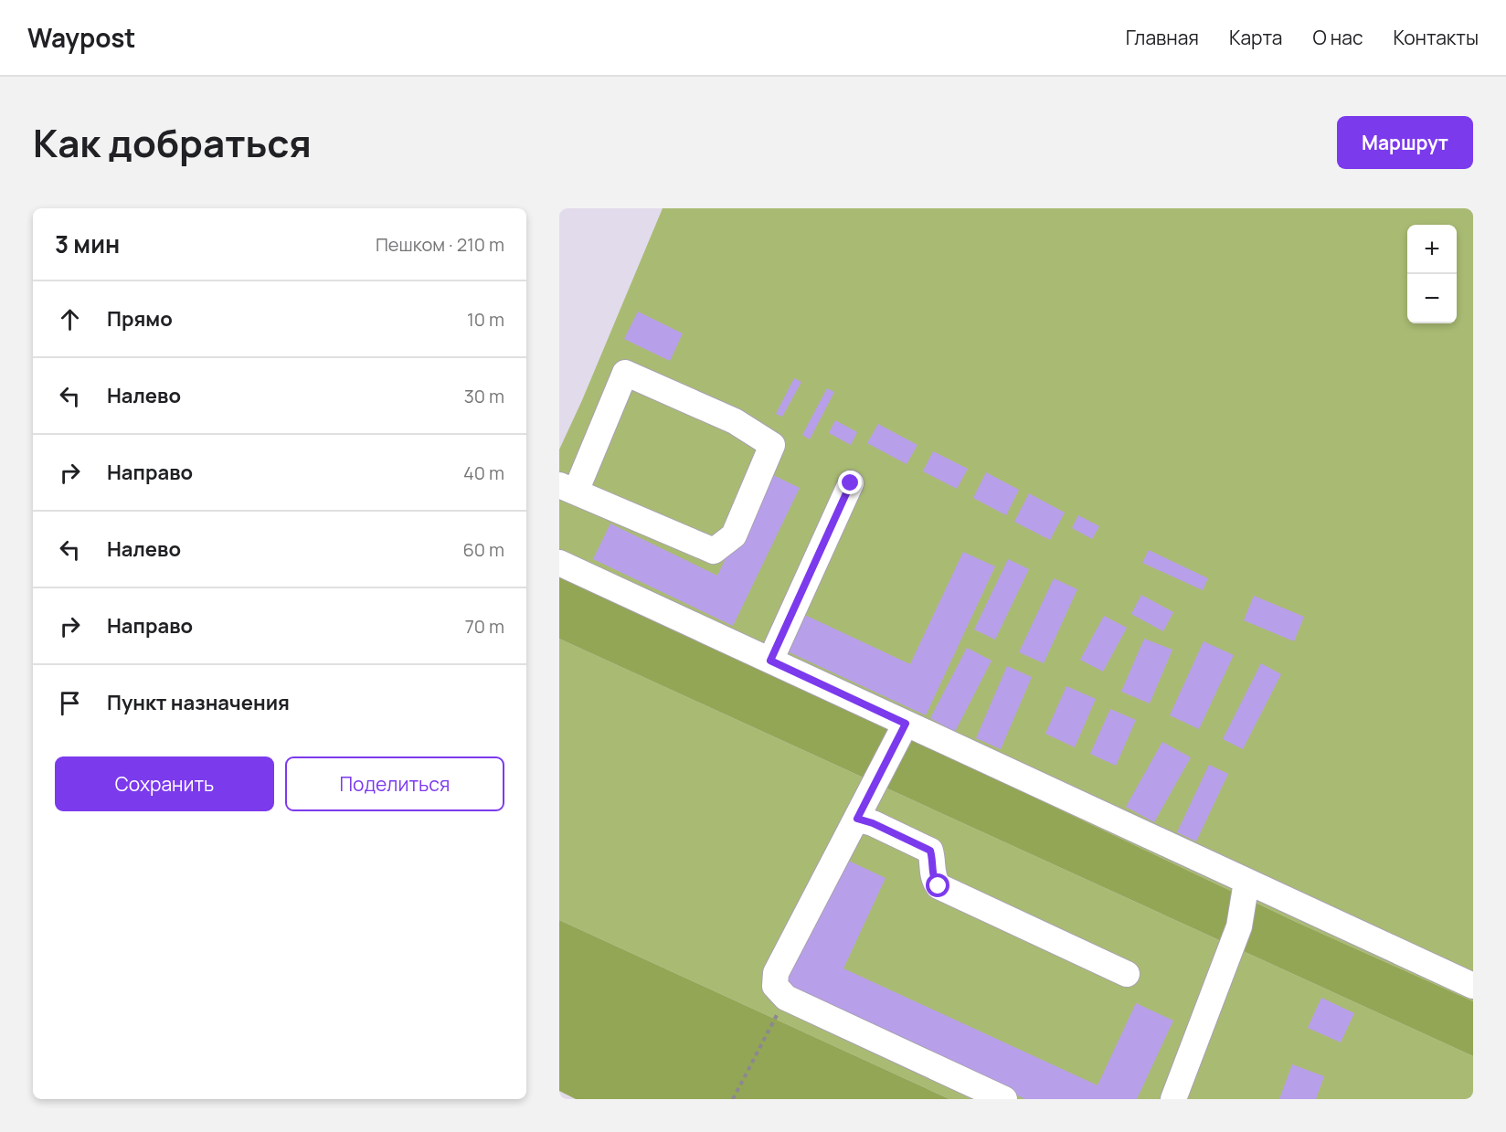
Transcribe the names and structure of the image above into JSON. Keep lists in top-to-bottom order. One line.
{"page":{"header":"Waypost","nav":["Главная","Карта","О нас","Контакты"],"title":"Как добраться","buttons":["Маршрут",["Сохранить","Поделиться"]],"heading":["3 мин","Пешком · 210 m"],"map_buttons":["+","−"],"list":[["Прямо","10 m"],["Налево","30 m"],["Направо","40 m"],["Налево","60 m"],["Направо","70 m"],"Пункт назначения"]}}
